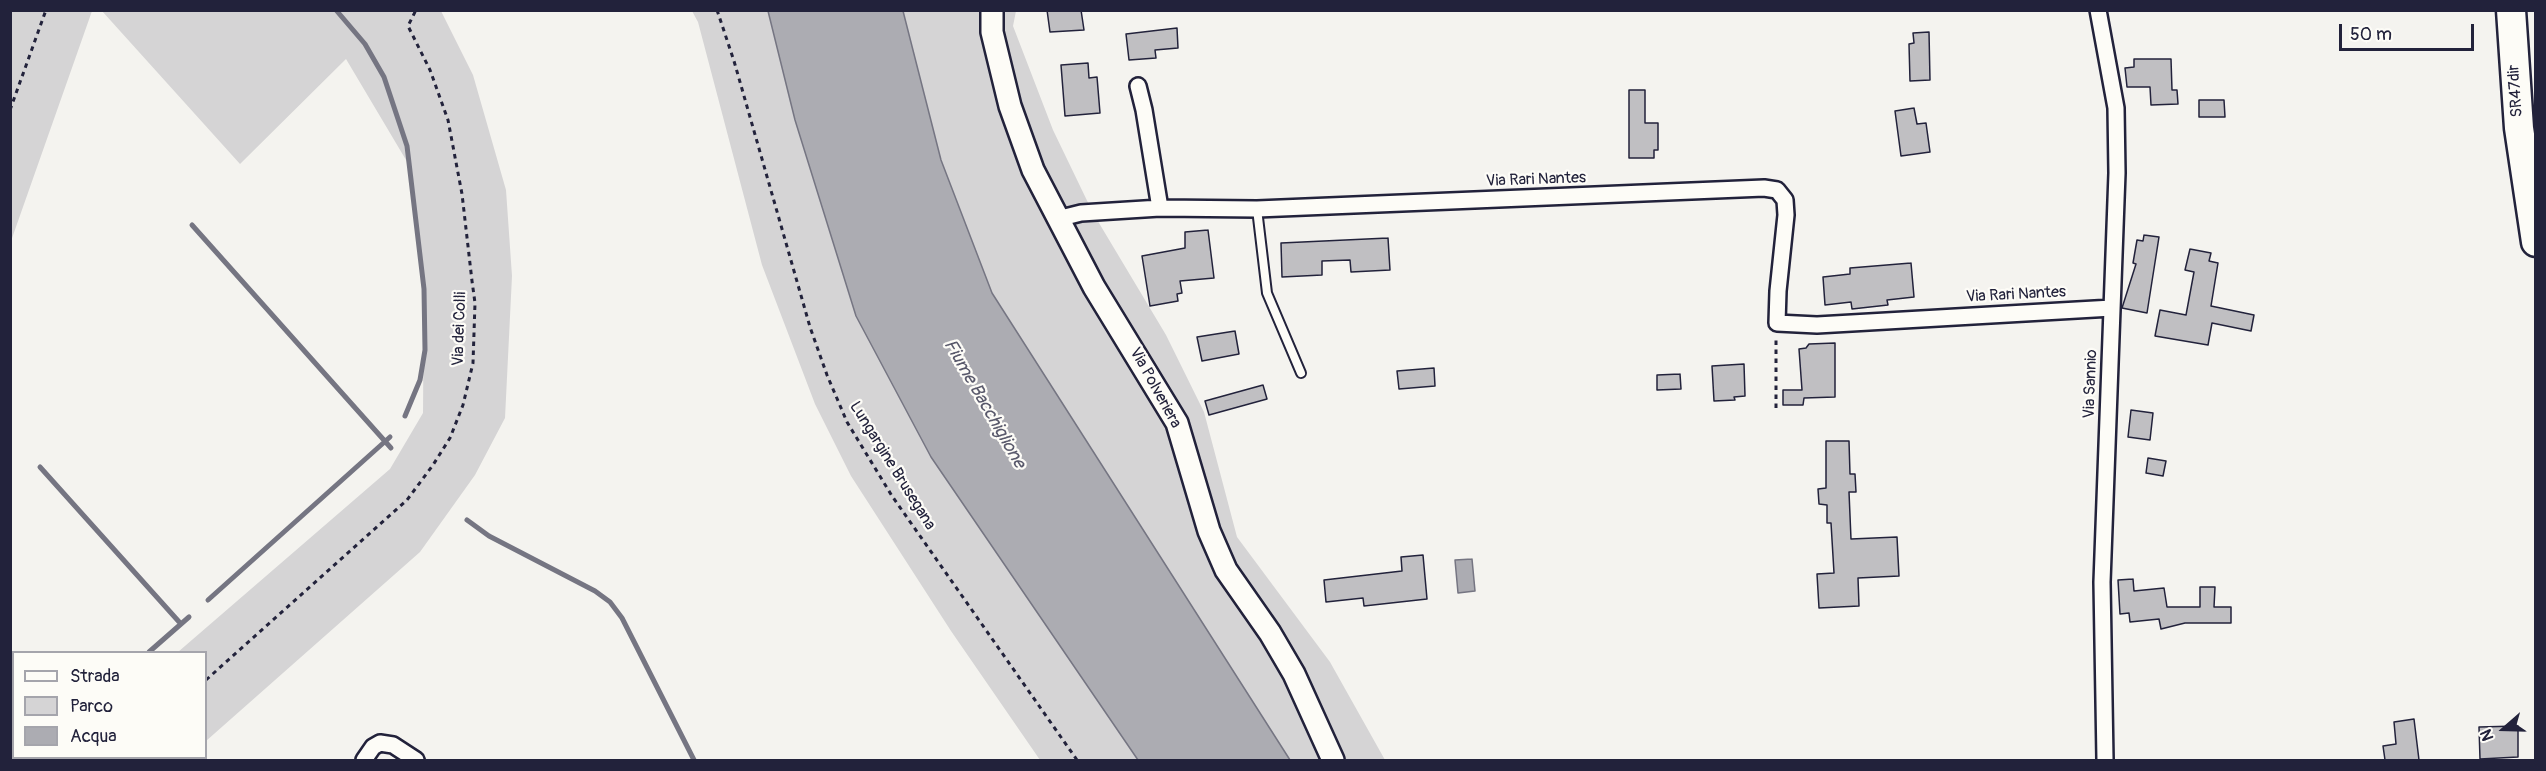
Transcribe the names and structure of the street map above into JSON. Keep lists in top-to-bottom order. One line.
{"streets":{"highway":["SR47dir"],"street":["Via Rari Nantes","Via Sannio","Via Polveriera"],"path":["Via dei Colli","Lungargine Brusegana"]},"crossings":[["Via Rari Nantes","Via Sannio"],["Via Rari Nantes","Via Polveriera"]],"water":["Fiume Bacchiglione"],"legend":["Strada","Parco","Acqua"],"scale_bar":"50 m","north":"left"}
